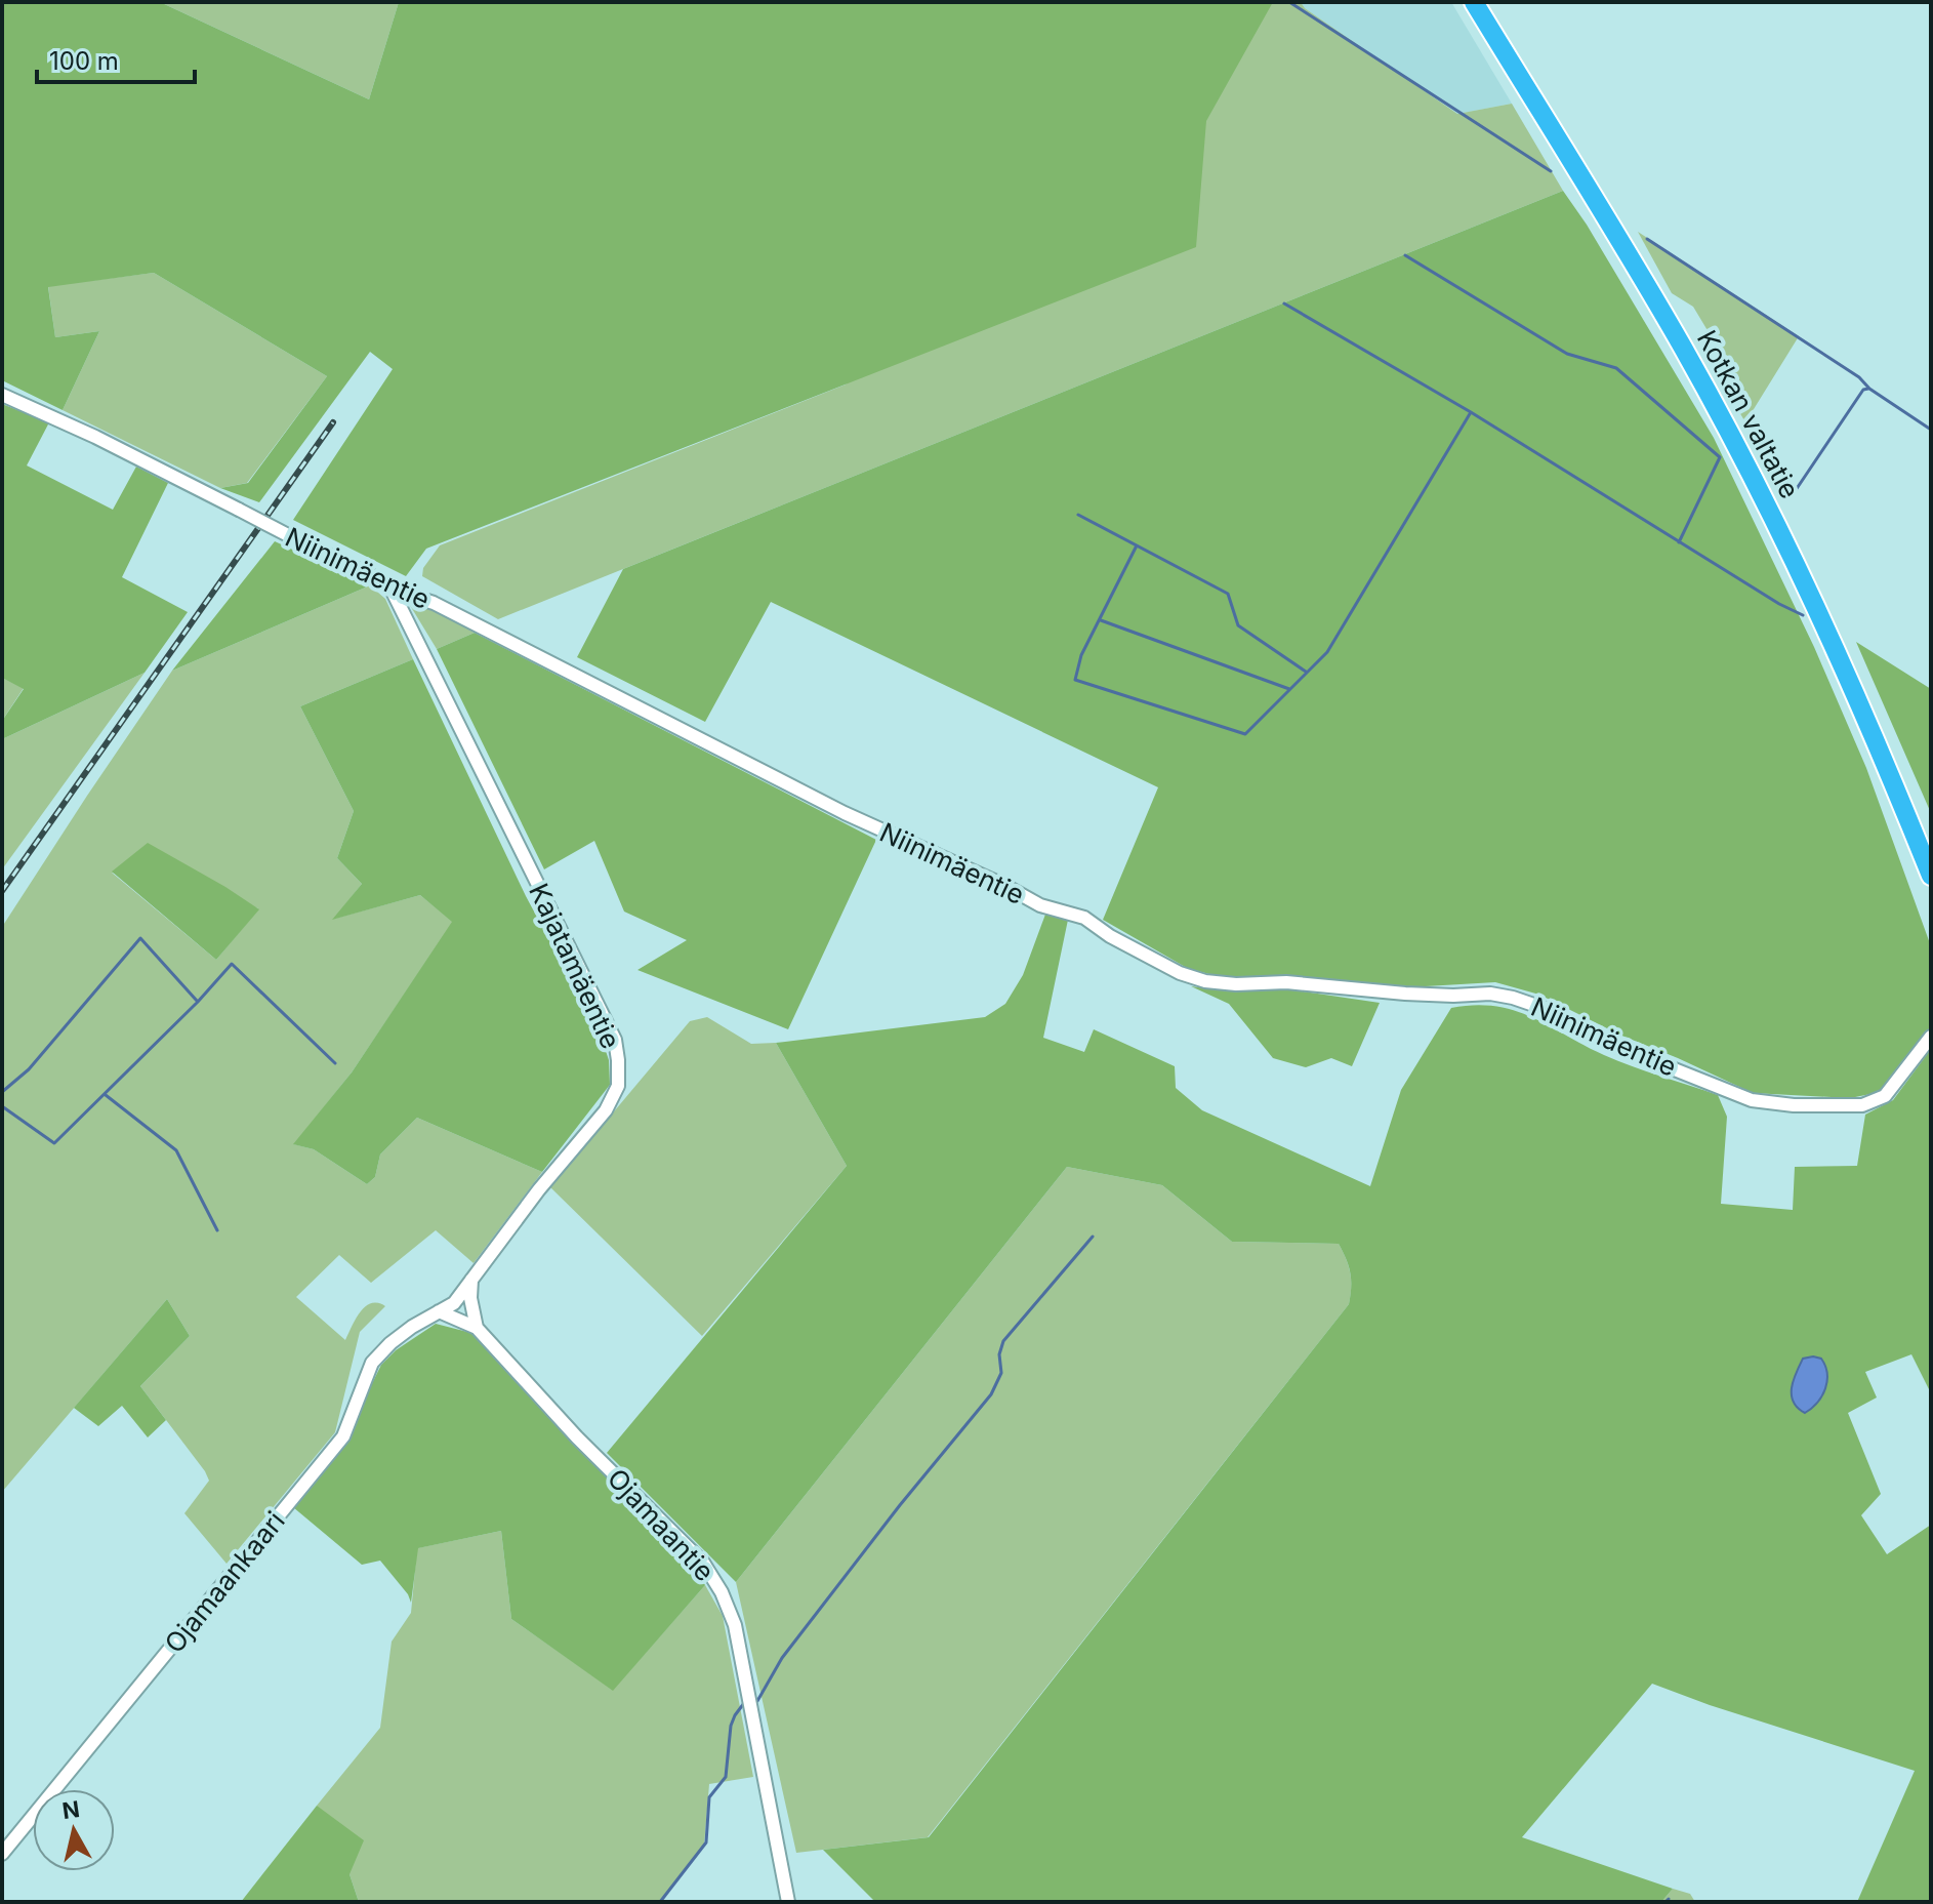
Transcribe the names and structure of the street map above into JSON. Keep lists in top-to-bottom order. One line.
{"streets":{"highway":["Kotkan valtatie"],"street":["Niinimäentie","Kajatamäentie","Ojamaantie","Ojamaankaari"]},"crossings":[["Niinimäentie","Kajatamäentie"],["Kajatamäentie","Ojamaantie"],["Kajatamäentie","Ojamaankaari"],["Ojamaantie","Ojamaankaari"]],"scale_bar":"100 m","north":"top"}
